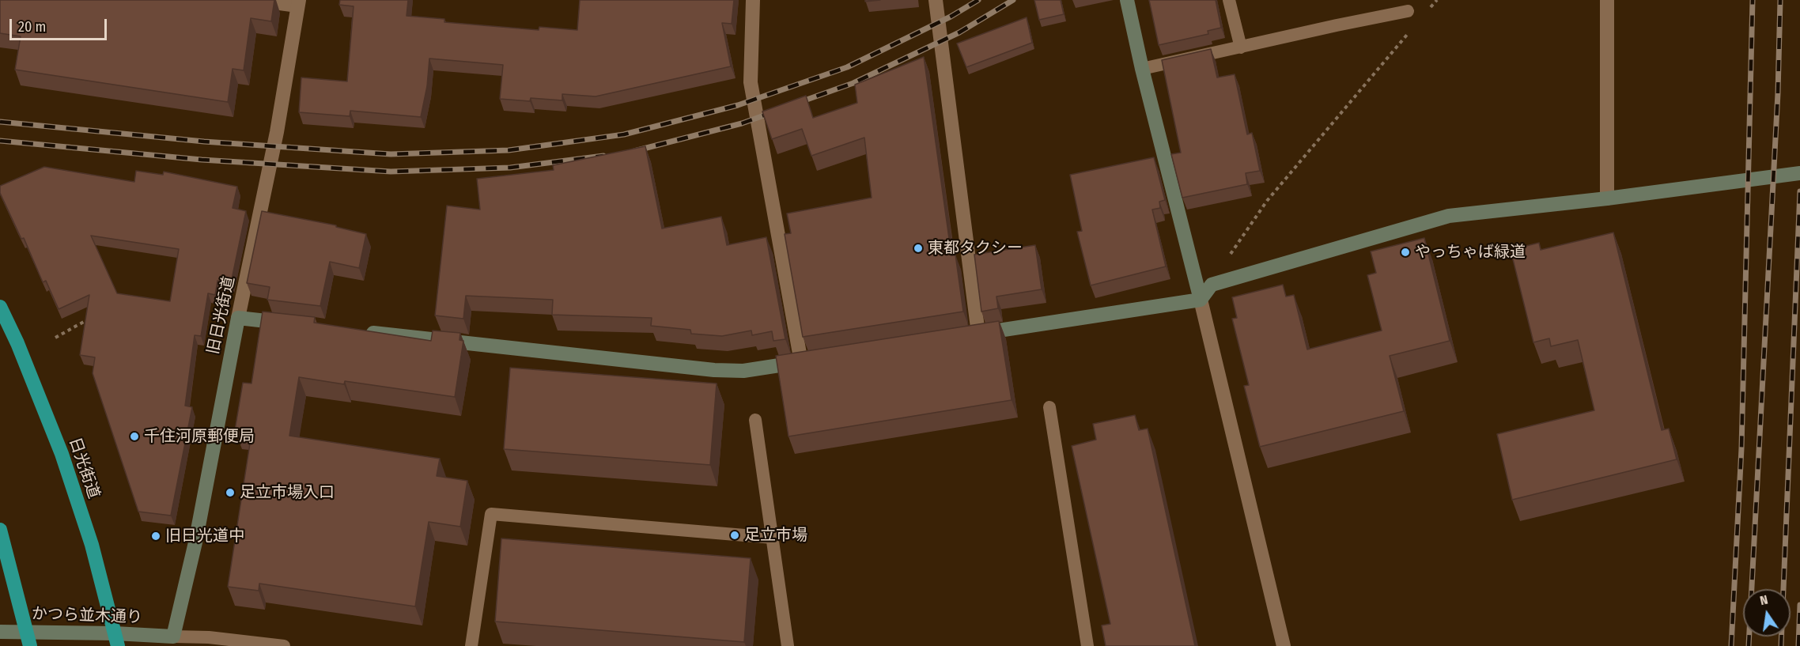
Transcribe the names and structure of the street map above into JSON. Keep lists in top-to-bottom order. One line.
{"streets":{"highway":["日光街道"],"street":["旧日光街道","かつら並木通り"]},"crossings":[["旧日光街道","かつら並木通り"],["日光街道","かつら並木通り"]],"places":["東都タクシー","やっちゃば緑道","千住河原郵便局","足立市場入口","足立市場","旧日光道中"],"scale_bar":"20 m","north":"top"}
